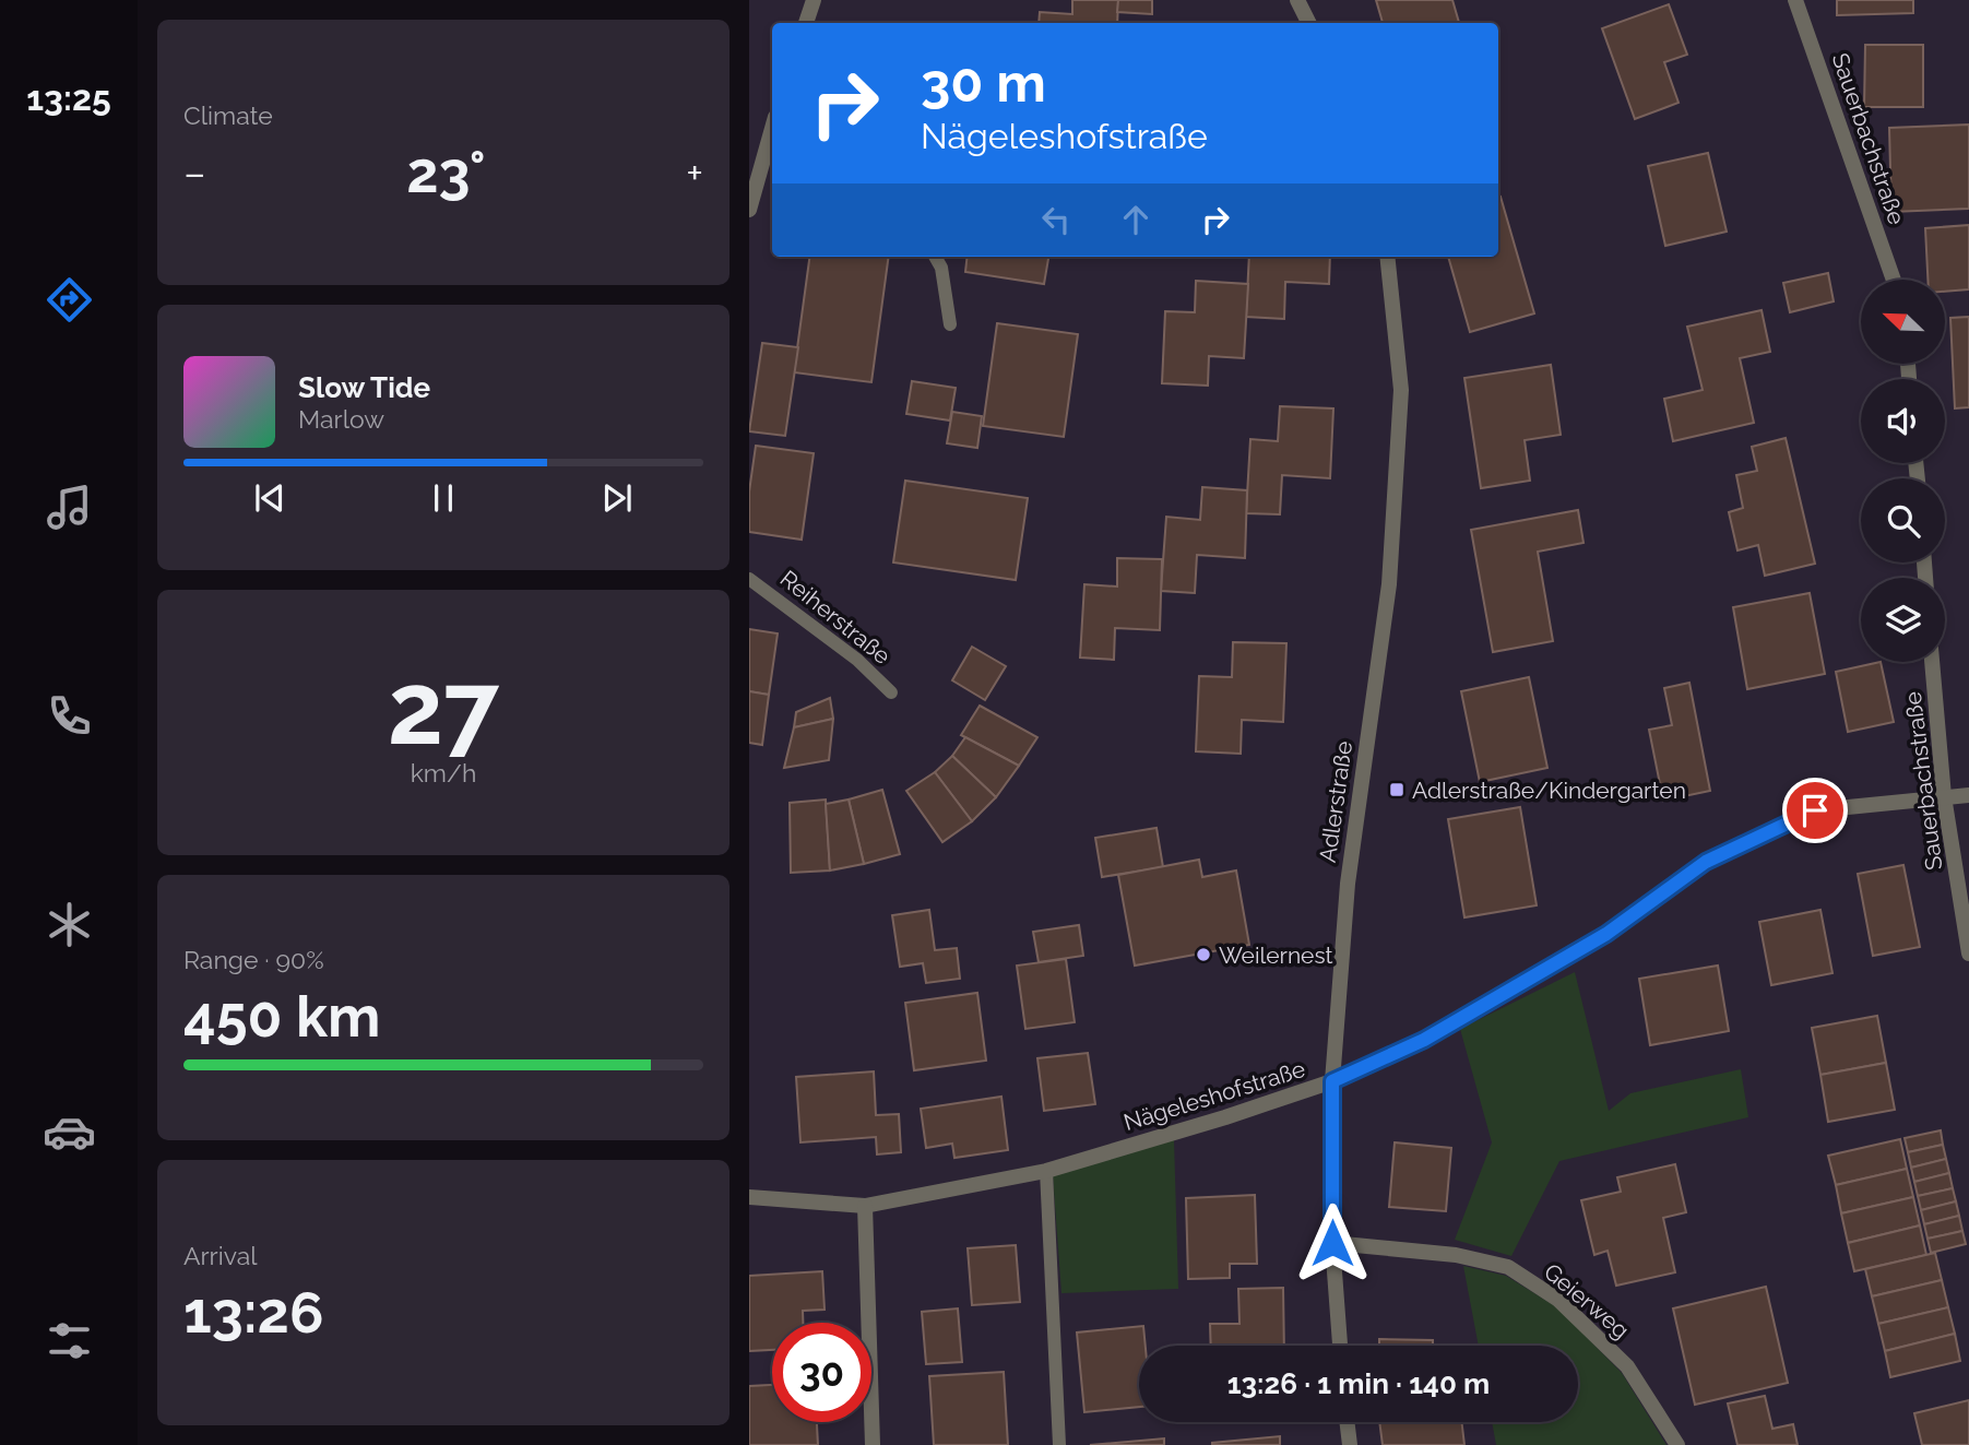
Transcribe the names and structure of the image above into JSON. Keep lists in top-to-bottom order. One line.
{"streets":{"street":["Sauerbachstraße","Adlerstraße","Nägeleshofstraße","Geierweg"],"lane":["Reiherstraße"]},"crossings":[["Sauerbachstraße","Nägeleshofstraße"],["Adlerstraße","Nägeleshofstraße"],["Adlerstraße","Geierweg"]],"places":{"transit":["Adlerstraße/Kindergarten"],"other":["Weilernest"]},"north":"top left","page":{"tabs":"13:25","tile":["Climate",["27","km/h"],["Range · 90%","450 km"],["Arrival","13:26"]],"turn":["30 m","Nägeleshofstraße"],"heat":["−","23°","+"],"song":["Slow Tide","Marlow"],"limit":"30","trip":"13:26 · 1 min · 140 m"}}
